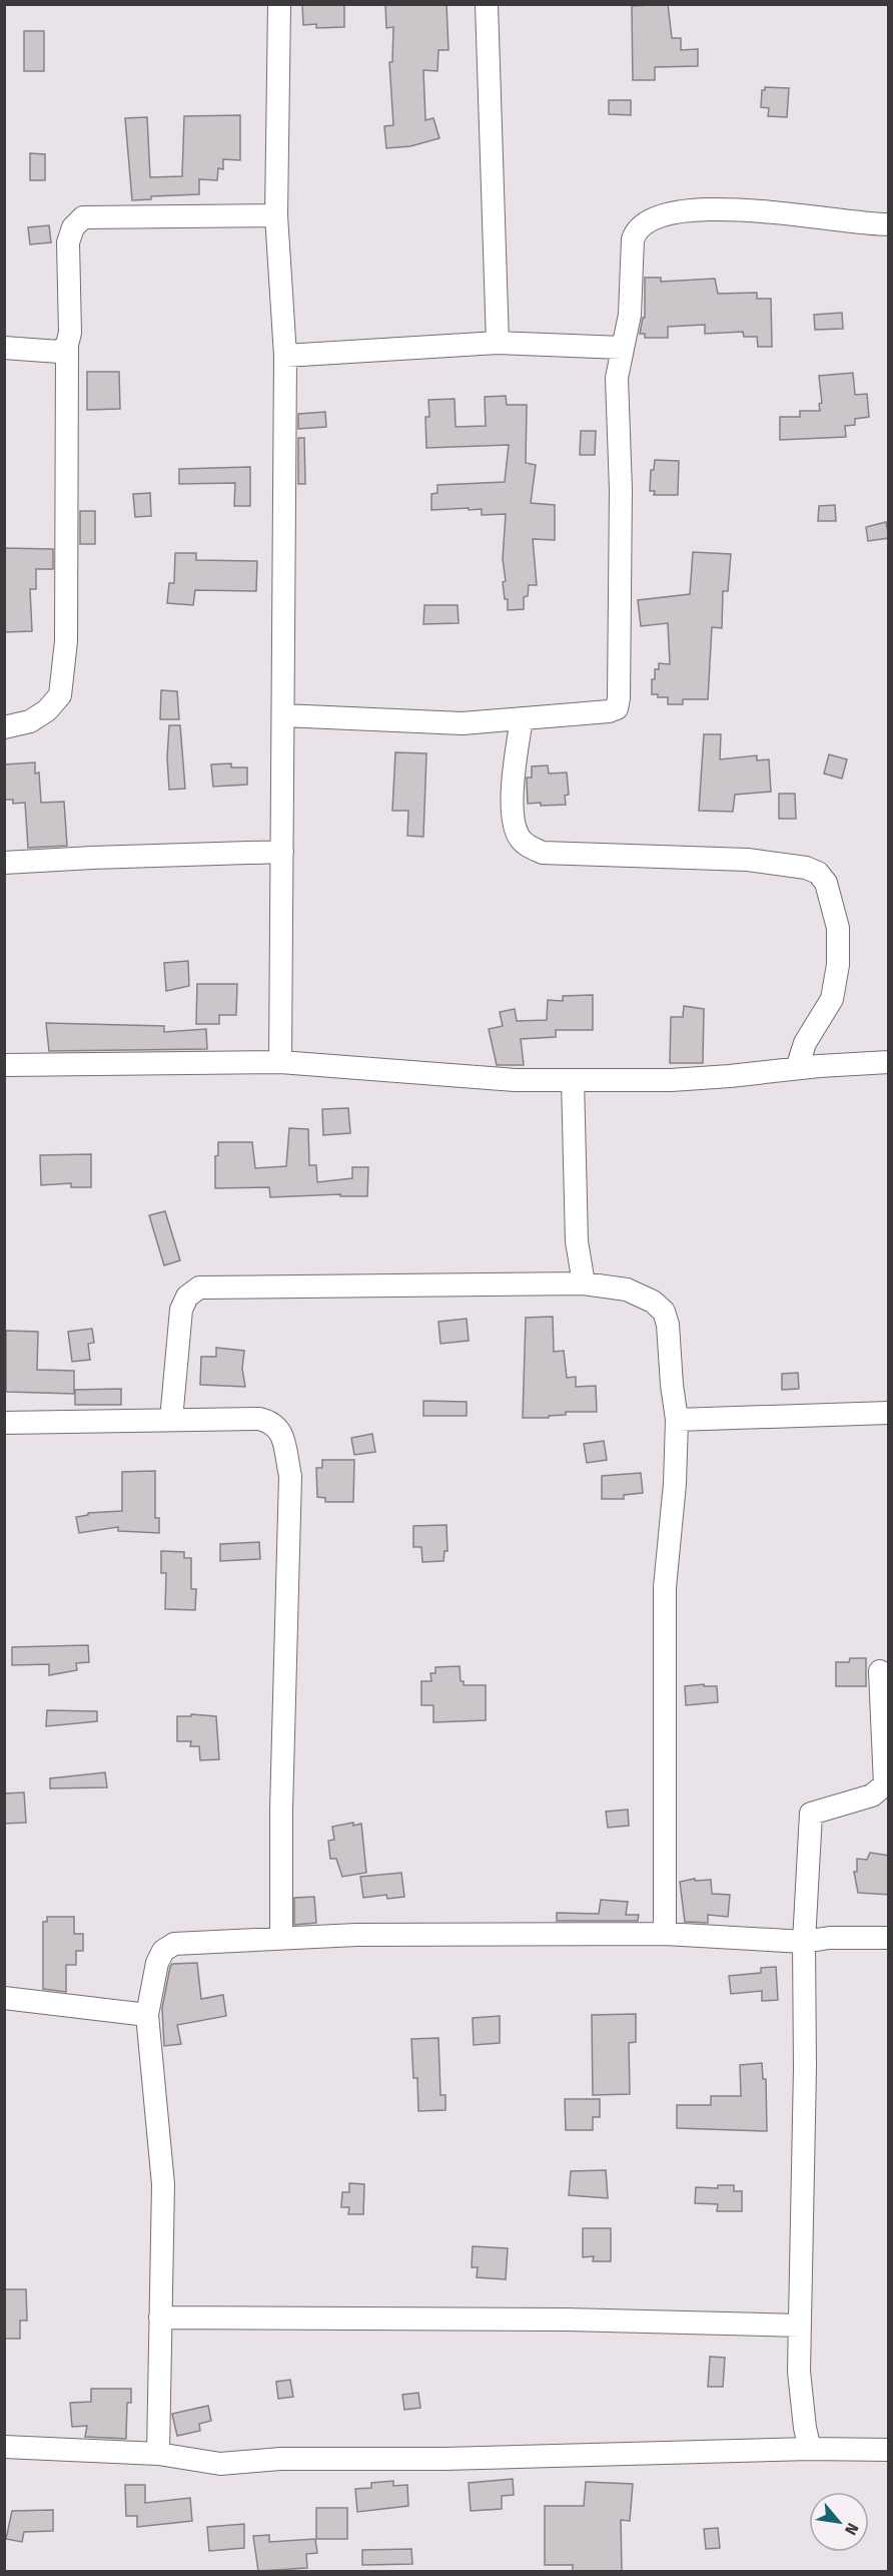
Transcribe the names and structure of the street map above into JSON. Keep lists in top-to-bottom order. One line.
{"north":"bottom right"}
